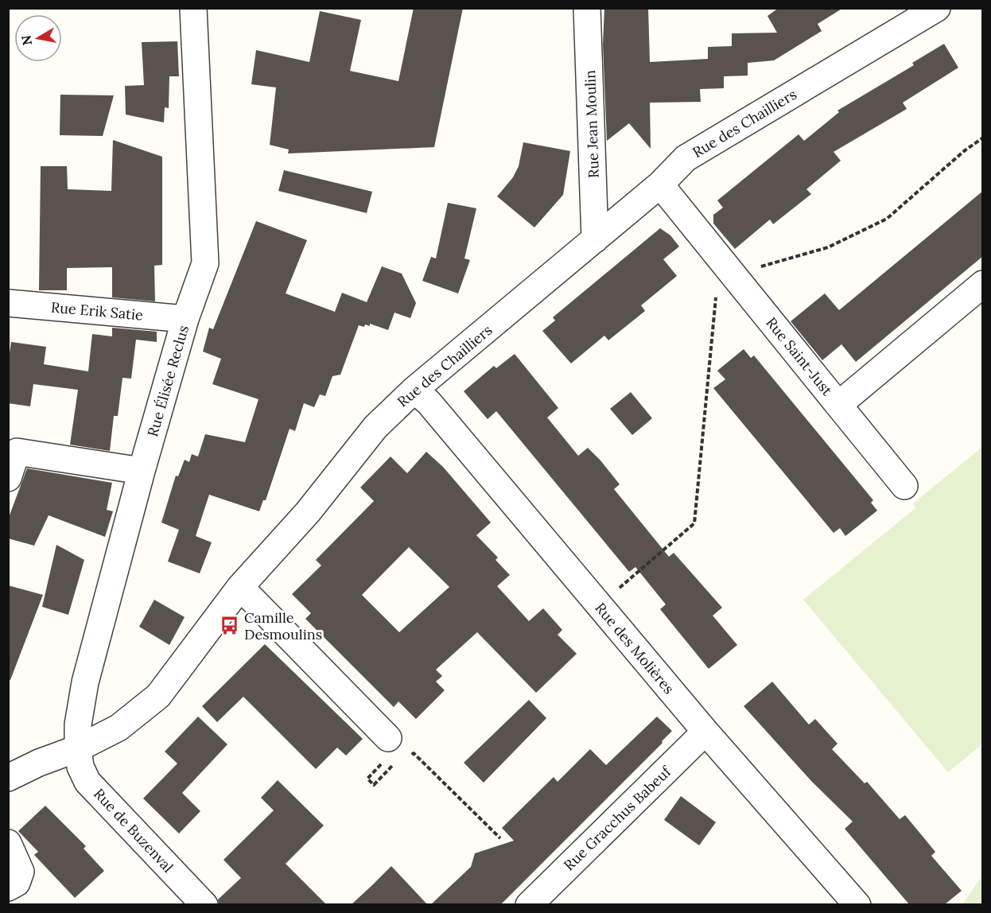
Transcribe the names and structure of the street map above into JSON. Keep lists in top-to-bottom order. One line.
{"streets":{"street":["Rue des Chailliers","Rue Jean Moulin","Rue Erik Satie","Rue Saint-Just","Rue Élisée Reclus","Rue des Molières","Rue Gracchus Babeuf","Rue de Buzenval"]},"crossings":[["Rue des Chailliers","Rue Jean Moulin"],["Rue des Chailliers","Rue Saint-Just"],["Rue des Chailliers","Rue Élisée Reclus"],["Rue des Chailliers","Rue des Molières"],["Rue des Chailliers","Rue de Buzenval"],["Rue Erik Satie","Rue Élisée Reclus"],["Rue Élisée Reclus","Rue de Buzenval"],["Rue des Molières","Rue Gracchus Babeuf"]],"places":{"bus stop":["Camille Desmoulins"]},"north":"left"}
